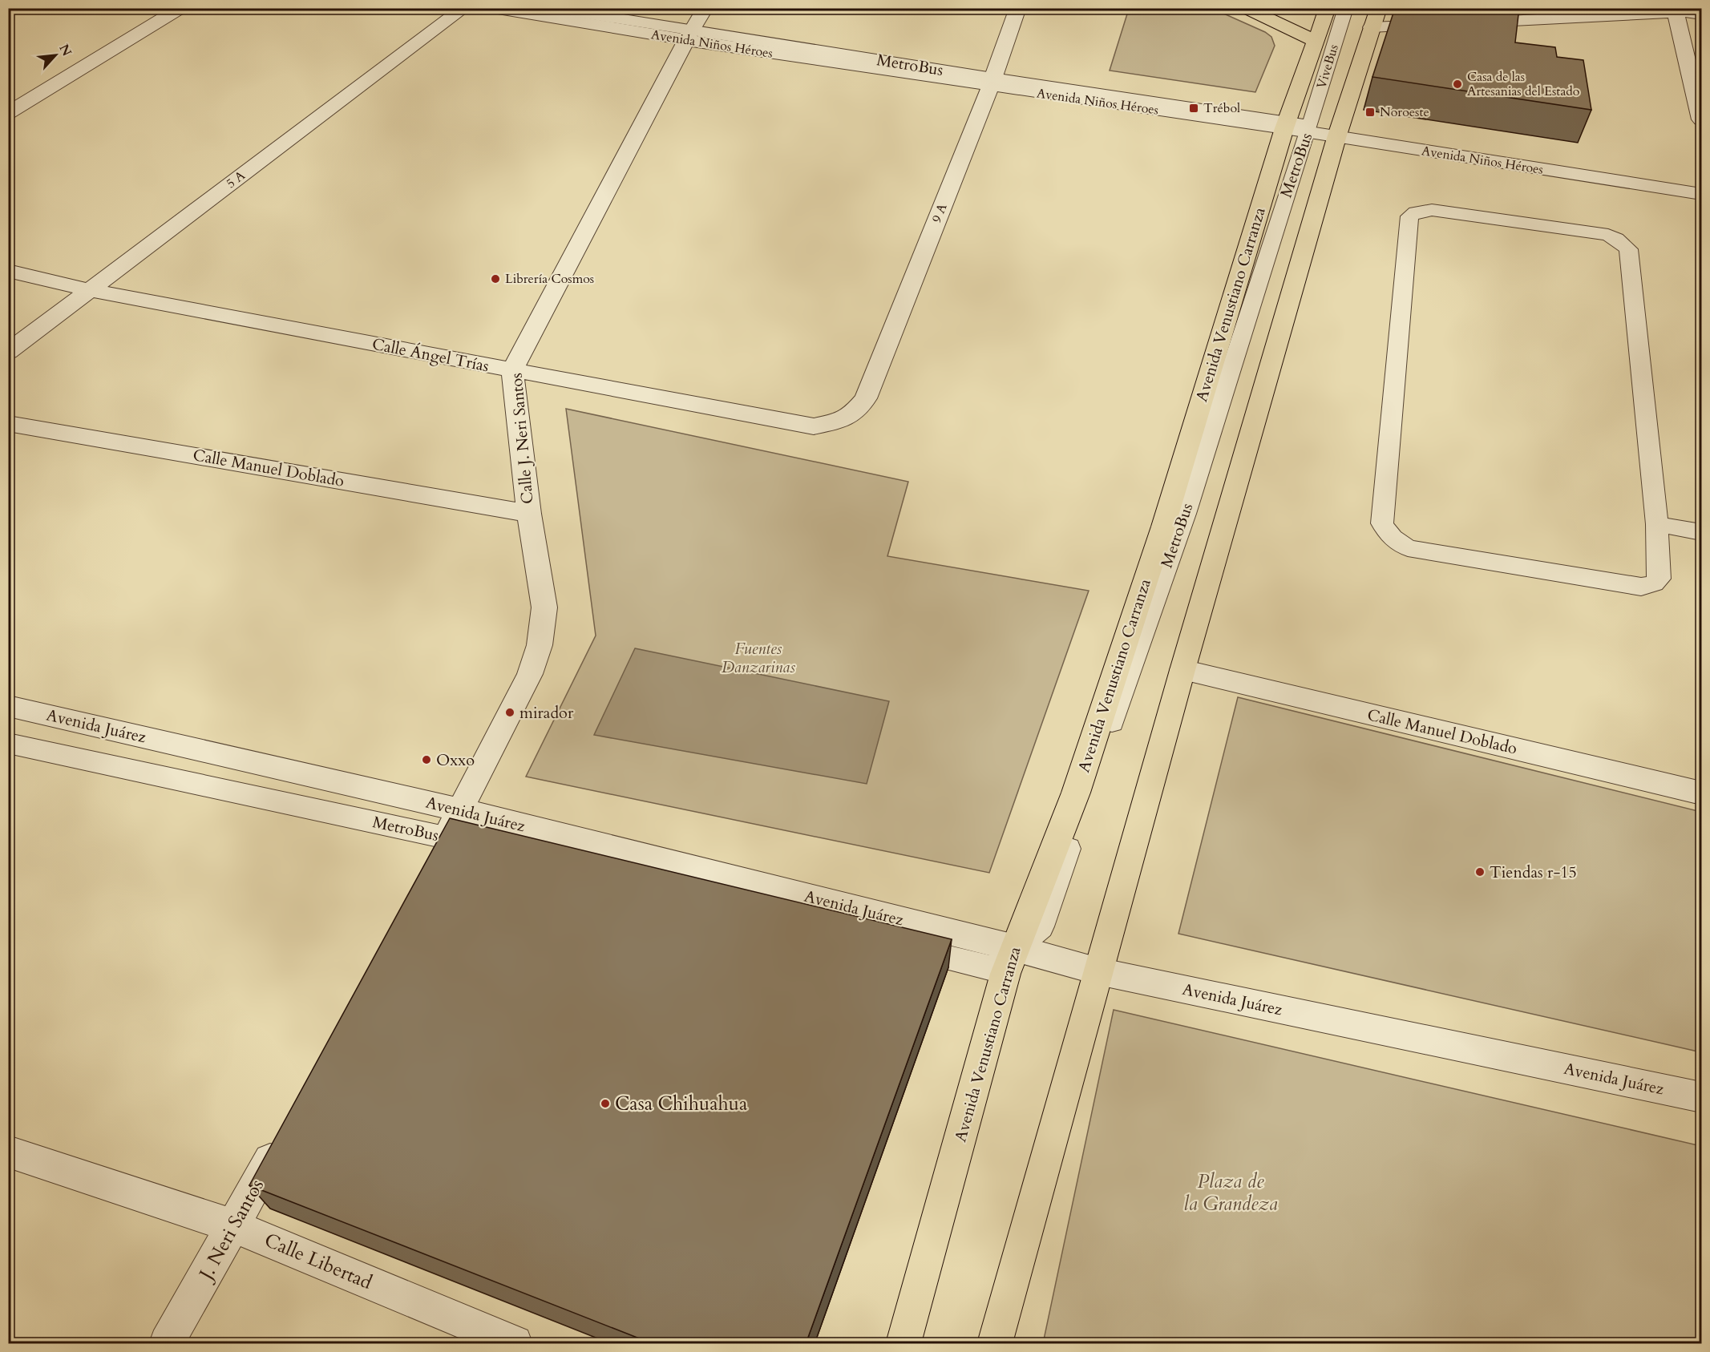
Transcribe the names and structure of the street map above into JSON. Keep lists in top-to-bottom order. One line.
{"streets":{"main road":["Avenida Venustiano Carranza"],"street":["Avenida Niños Héroes","5 A","9 A","Calle Ángel Trías","Calle J. Neri Santos","Calle Manuel Doblado","Avenida Juárez","J. Neri Santos","Calle Libertad"],"lane":["MetroBus","ViveBus"]},"crossings":[["Avenida Niños Héroes","ViveBus"],["Avenida Niños Héroes","9 A"],["Avenida Niños Héroes","Avenida Venustiano Carranza"],["Avenida Niños Héroes","Calle J. Neri Santos"],["ViveBus","Avenida Venustiano Carranza"],["5 A","Calle Ángel Trías"],["9 A","Calle Ángel Trías"],["Avenida Venustiano Carranza","Avenida Juárez"],["Calle Ángel Trías","Calle J. Neri Santos"],["Calle J. Neri Santos","Calle Manuel Doblado"],["Calle J. Neri Santos","Avenida Juárez"],["J. Neri Santos","Calle Libertad"]],"parks":["Fuentes Danzarinas","Plaza de la Grandeza"],"places":{"other":["Casa de las Artesanias del Estado","Librería Cosmos","mirador","Oxxo","Tiendas r-15","Casa Chihuahua"],"transit":["Trébol","Noroeste"]},"north":"top right"}
